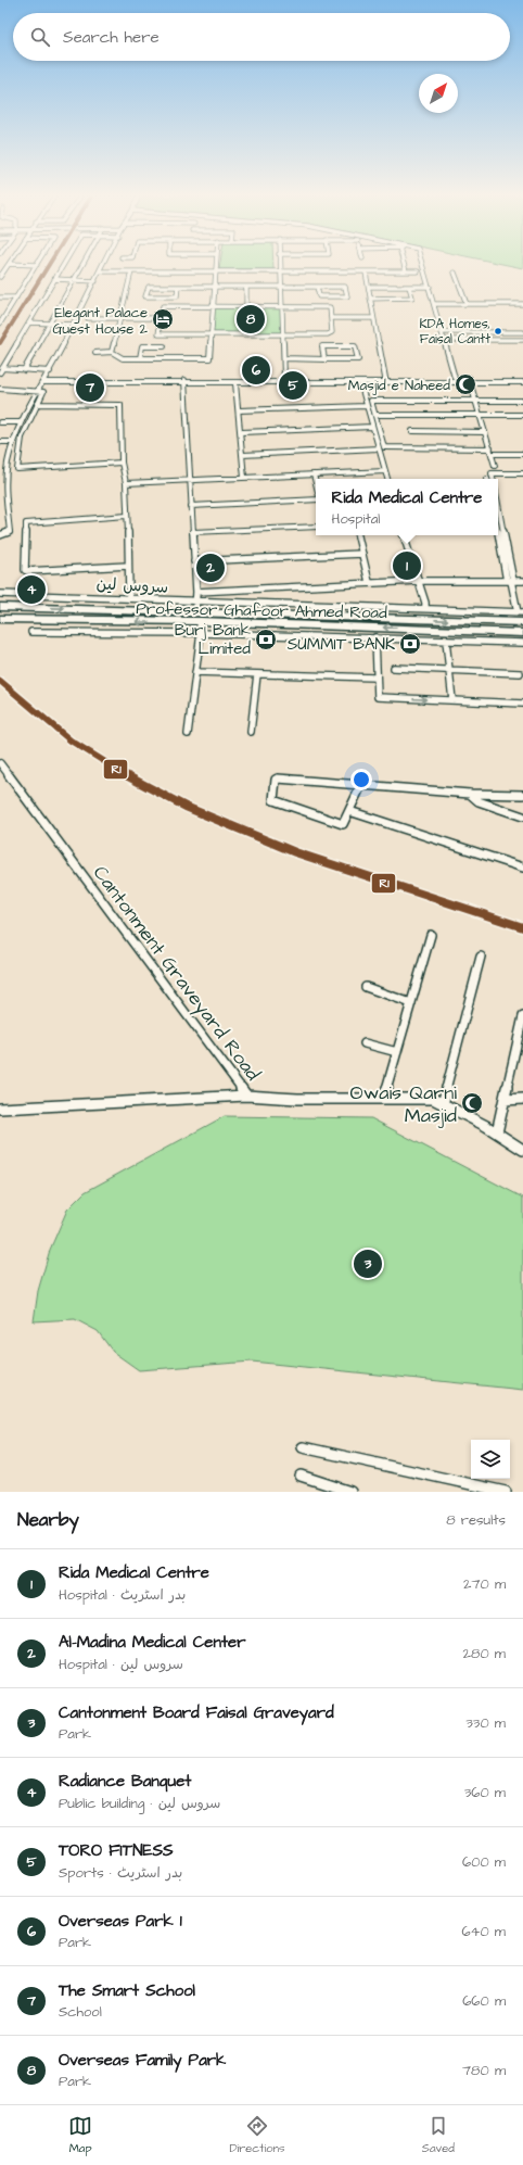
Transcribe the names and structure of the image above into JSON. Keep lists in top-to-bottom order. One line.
{"streets":{"main road":["Professor Ghafoor Ahmed Road"],"street":["سروس لین","Cantonment Graveyard Road"]},"places":{"hotel":["Elegant Palace Guest House 2"],"other":["KDA Homes, Faisal Cantt"],"mosque":["Masjid e Naheed","Owais Qarni Masjid"],"bank":["Burj Bank Limited","SUMMIT BANK"]},"lines":["transit line R1"],"north":"top right","page":{"search":"Search here","pins":["8","6","5","7","1","2","4","3"],"popup":["Rida Medical Centre","Hospital"],"heading":["Nearby","8 results"],"list":[{"mark":"1","name":"Rida Medical Centre","note":"Hospital · بدر اسٹریٹ","value":"270 m"},{"mark":"2","name":"Al-Madina Medical Center","note":"Hospital · سروس لین","value":"280 m"},{"mark":"3","name":"Cantonment Board Faisal Graveyard","note":"Park","value":"330 m"},{"mark":"4","name":"Radiance Banquet","note":"Public building · سروس لین","value":"360 m"},{"mark":"5","name":"TORO FITNESS","note":"Sports · بدر اسٹریٹ","value":"600 m"},{"mark":"6","name":"Overseas Park 1","note":"Park","value":"640 m"},{"mark":"7","name":"The Smart School","note":"School","value":"660 m"},{"mark":"8","name":"Overseas Family Park","note":"Park","value":"780 m"}],"nav":["Map","Directions","Saved"]}}
